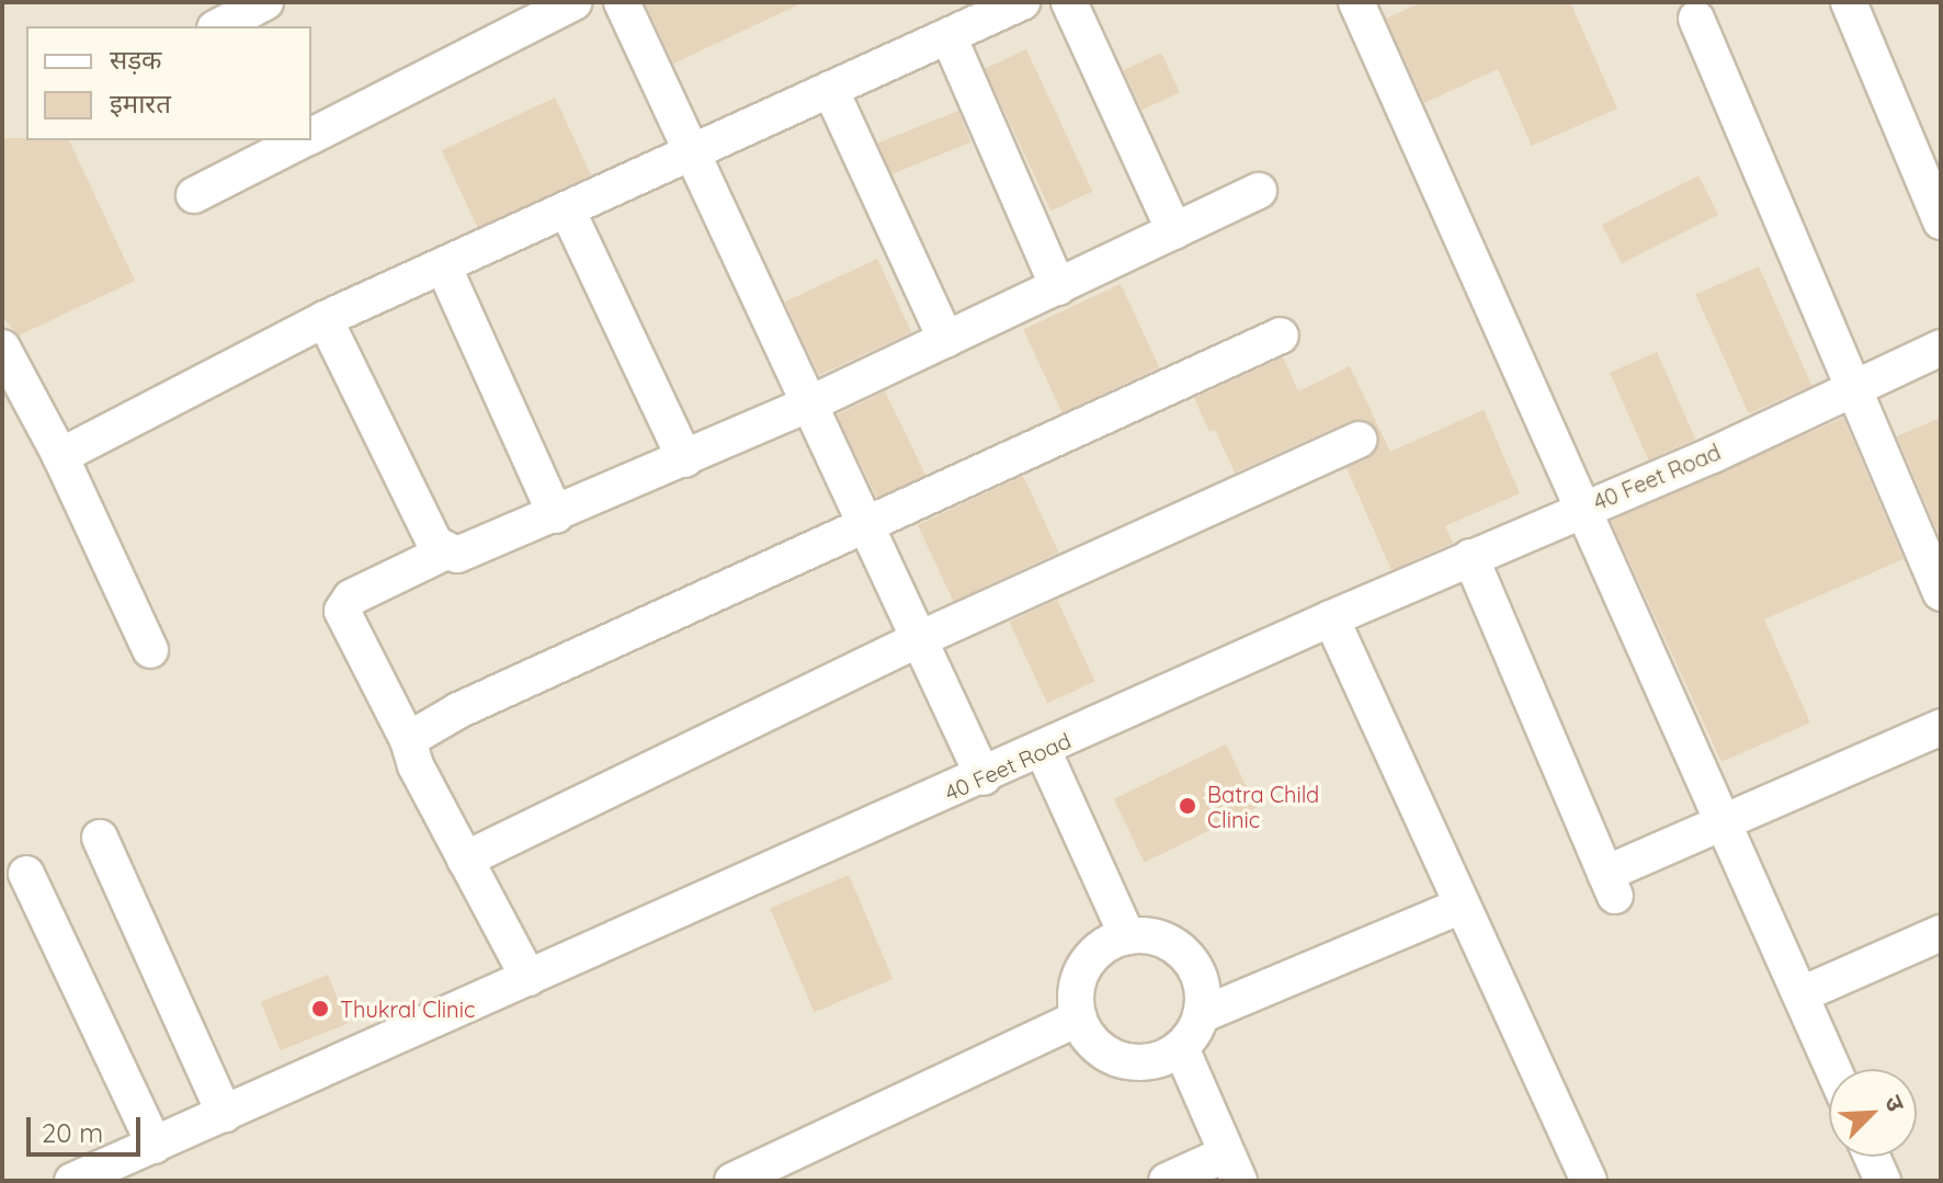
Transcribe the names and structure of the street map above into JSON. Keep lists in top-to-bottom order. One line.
{"streets":{"street":["40 Feet Road"]},"places":["Batra Child Clinic","Thukral Clinic"],"legend":["सड़क","इमारत"],"scale_bar":"20 m","north":"top right"}
